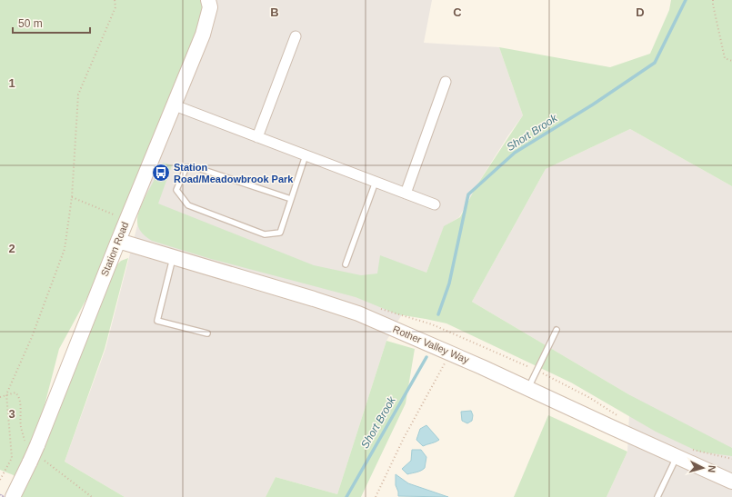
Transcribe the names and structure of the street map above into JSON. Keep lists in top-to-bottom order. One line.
{"streets":{"street":["Station Road","Rother Valley Way"]},"crossings":[["Station Road","Rother Valley Way"]],"water":["Short Brook"],"places":{"bus stop":["Station Road/Meadowbrook Park"]},"scale_bar":"50 m","north":"right","grid":{"columns":["B","C","D"],"rows":["1","2","3"]}}
